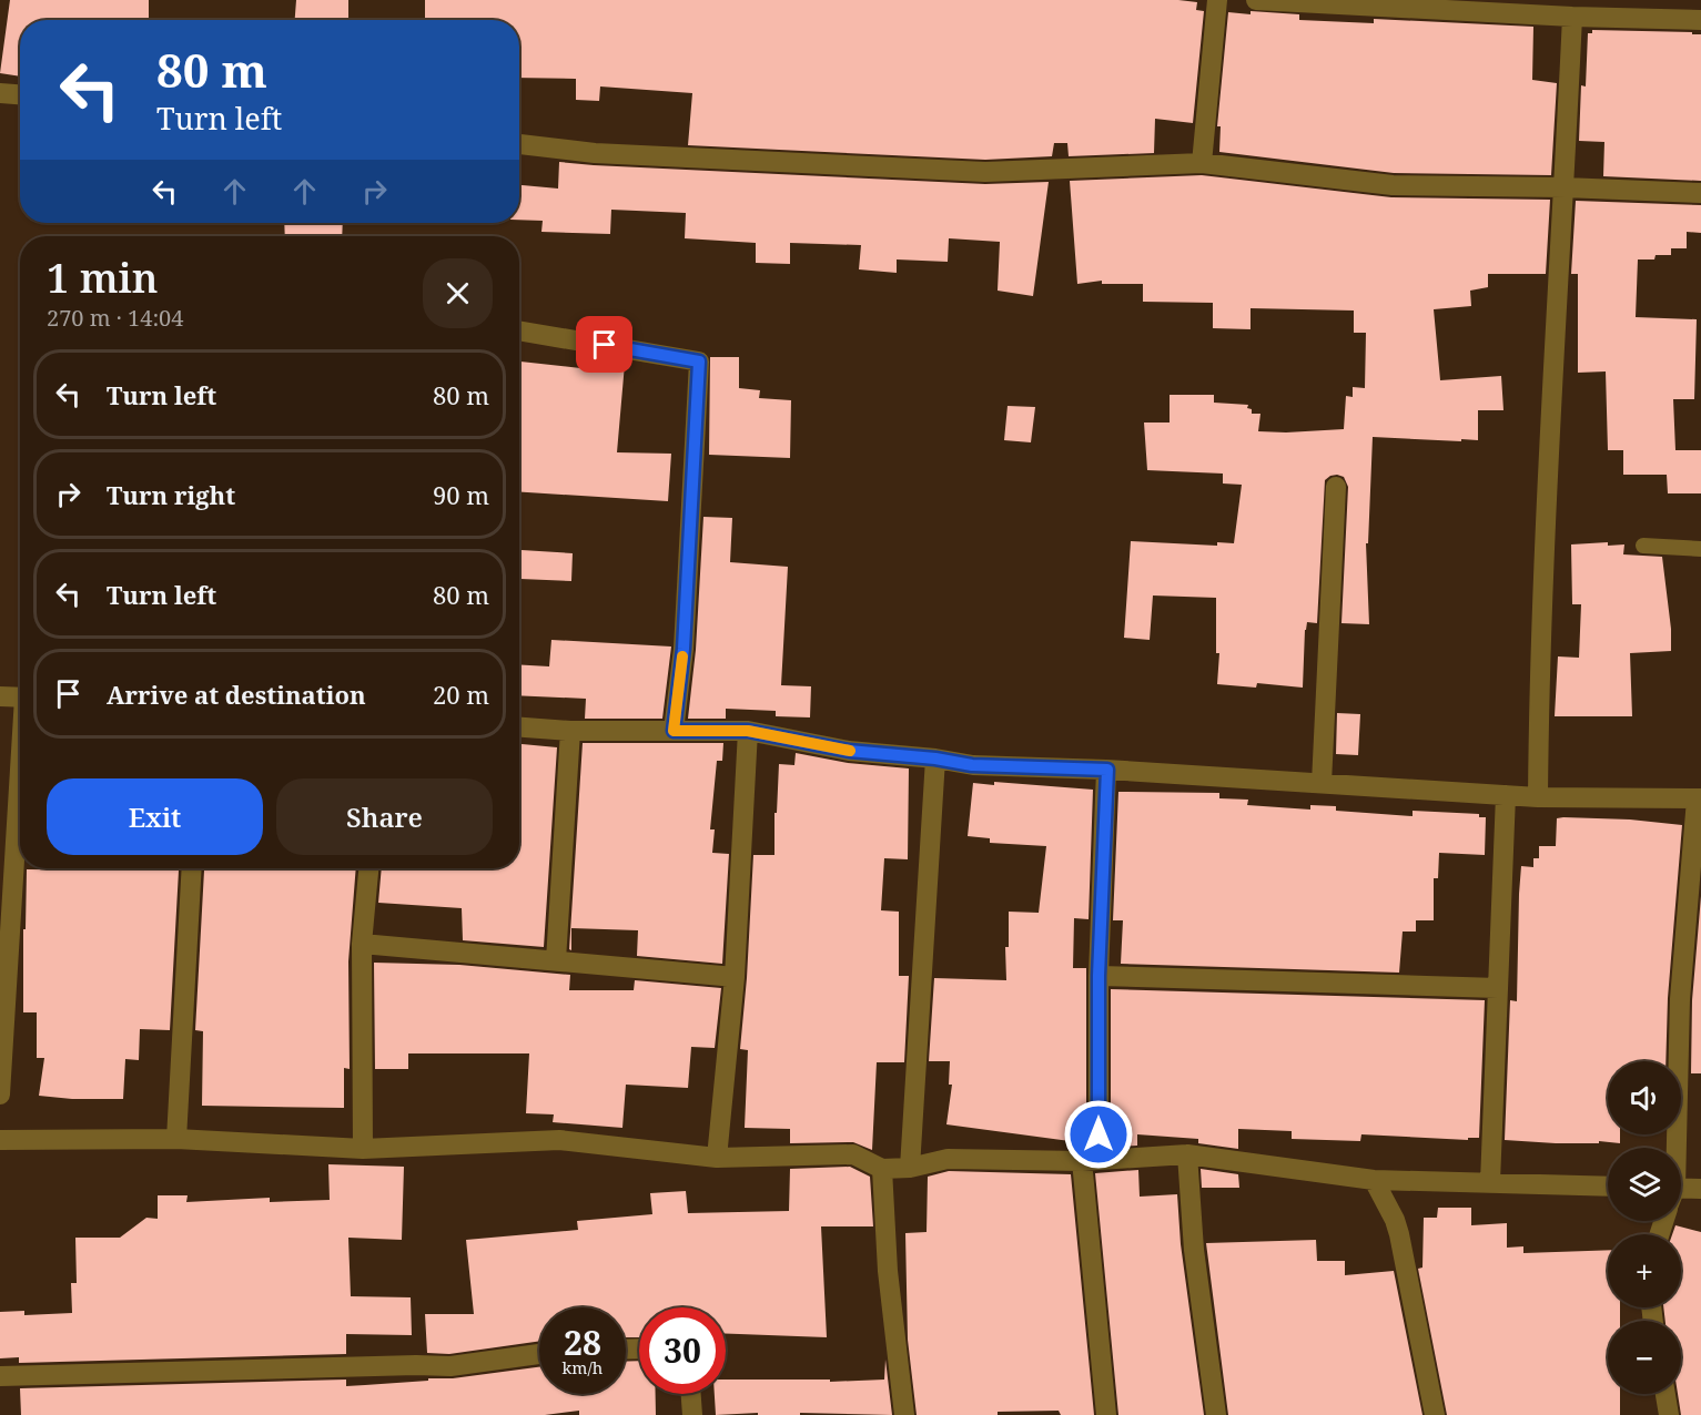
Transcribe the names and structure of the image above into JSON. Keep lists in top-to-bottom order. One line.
{"page":{"turn":["80 m","Turn left"],"heading":["1 min","270 m · 14:04"],"list":[{"name":"Turn left","value":"80 m"},{"name":"Turn right","value":"90 m"},{"name":"Turn left","value":"80 m"},{"name":"Arrive at destination","value":"20 m"}],"buttons":["Exit","Share"],"map_buttons":["+","−"],"speed":"28 km/h","limit":"30"}}
